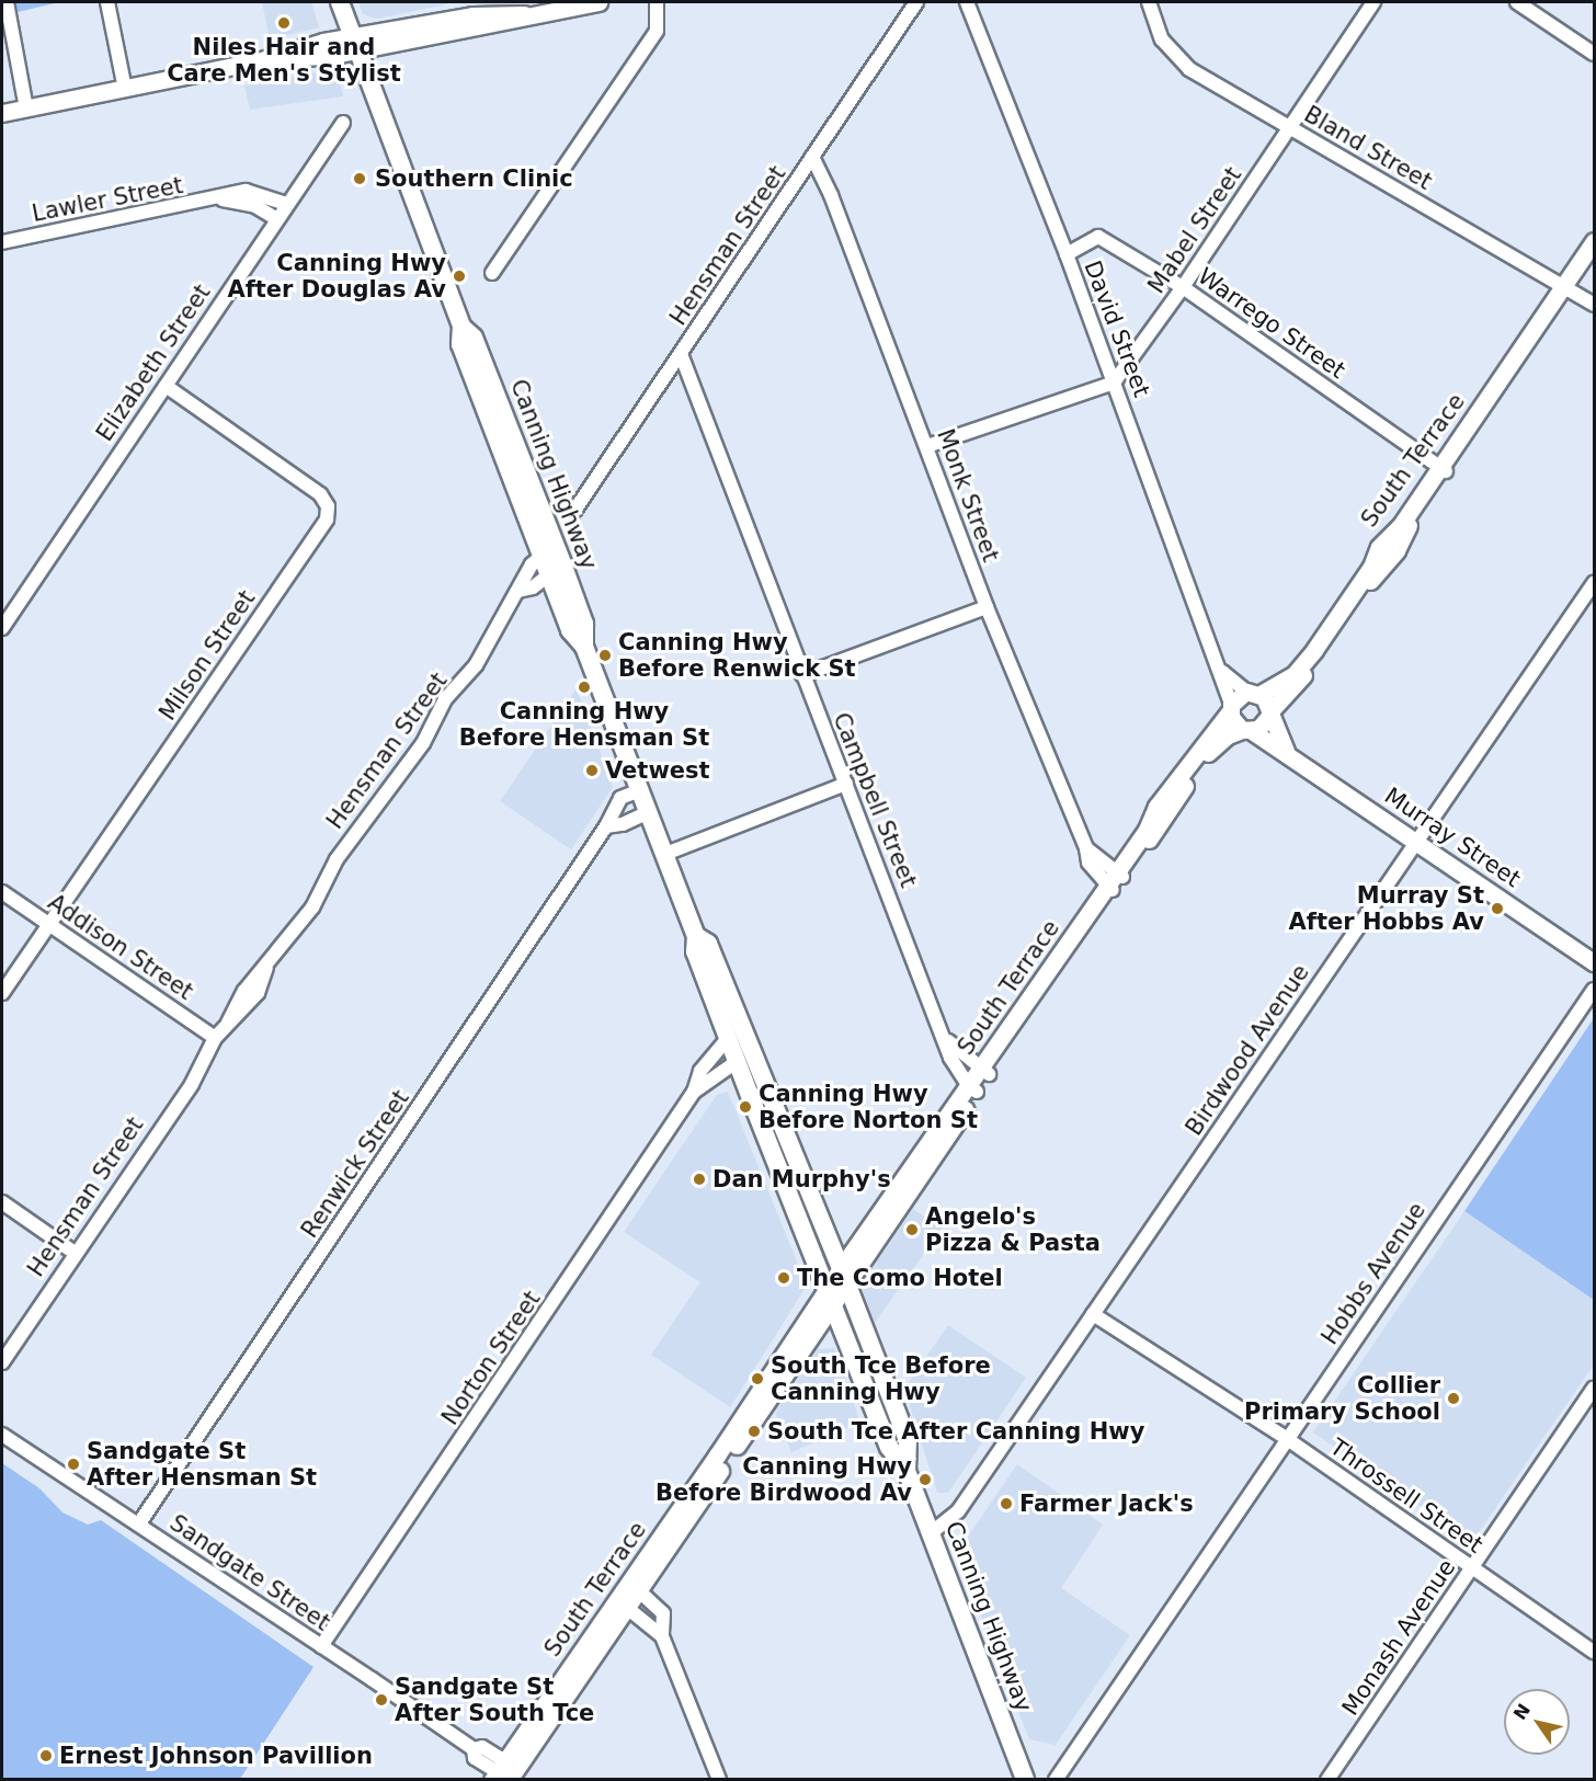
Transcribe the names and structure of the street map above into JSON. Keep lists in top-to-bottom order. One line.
{"streets":{"highway":["Canning Highway"],"main road":["South Terrace","Murray Street"],"street":["Bland Street","Lawler Street","Mabel Street","Hensman Street","Warrego Street","David Street","Elizabeth Street","Monk Street","Milson Street","Campbell Street","Addison Street","Birdwood Avenue","Renwick Street","Hobbs Avenue","Norton Street","Throssell Street","Sandgate Street","Monash Avenue"]},"crossings":[["Bland Street","Mabel Street"],["Bland Street","South Terrace"],["Lawler Street","Elizabeth Street"],["Mabel Street","Warrego Street"],["Mabel Street","David Street"],["Hensman Street","Canning Highway"],["Hensman Street","Monk Street"],["Hensman Street","Campbell Street"],["Hensman Street","Addison Street"],["Warrego Street","David Street"],["Warrego Street","South Terrace"],["David Street","South Terrace"],["David Street","Murray Street"],["Elizabeth Street","Milson Street"],["South Terrace","Canning Highway"],["South Terrace","Monk Street"],["South Terrace","Campbell Street"],["South Terrace","Murray Street"],["South Terrace","Sandgate Street"],["Canning Highway","Birdwood Avenue"],["Canning Highway","Renwick Street"],["Canning Highway","Norton Street"],["Milson Street","Addison Street"],["Murray Street","Birdwood Avenue"],["Birdwood Avenue","Throssell Street"],["Renwick Street","Sandgate Street"],["Hobbs Avenue","Throssell Street"],["Norton Street","Sandgate Street"],["Throssell Street","Monash Avenue"]],"places":["Niles Hair and Care Men's Stylist","Southern Clinic","Canning Hwy After Douglas Av","Canning Hwy Before Renwick St","Canning Hwy Before Hensman St","Vetwest","Murray St After Hobbs Av","Canning Hwy Before Norton St","Dan Murphy's","Angelo's Pizza & Pasta","The Como Hotel","South Tce Before Canning Hwy","Collier Primary School","South Tce After Canning Hwy","Sandgate St After Hensman St","Canning Hwy Before Birdwood Av","Farmer Jack's","Sandgate St After South Tce","Ernest Johnson Pavillion"],"north":"top left"}
